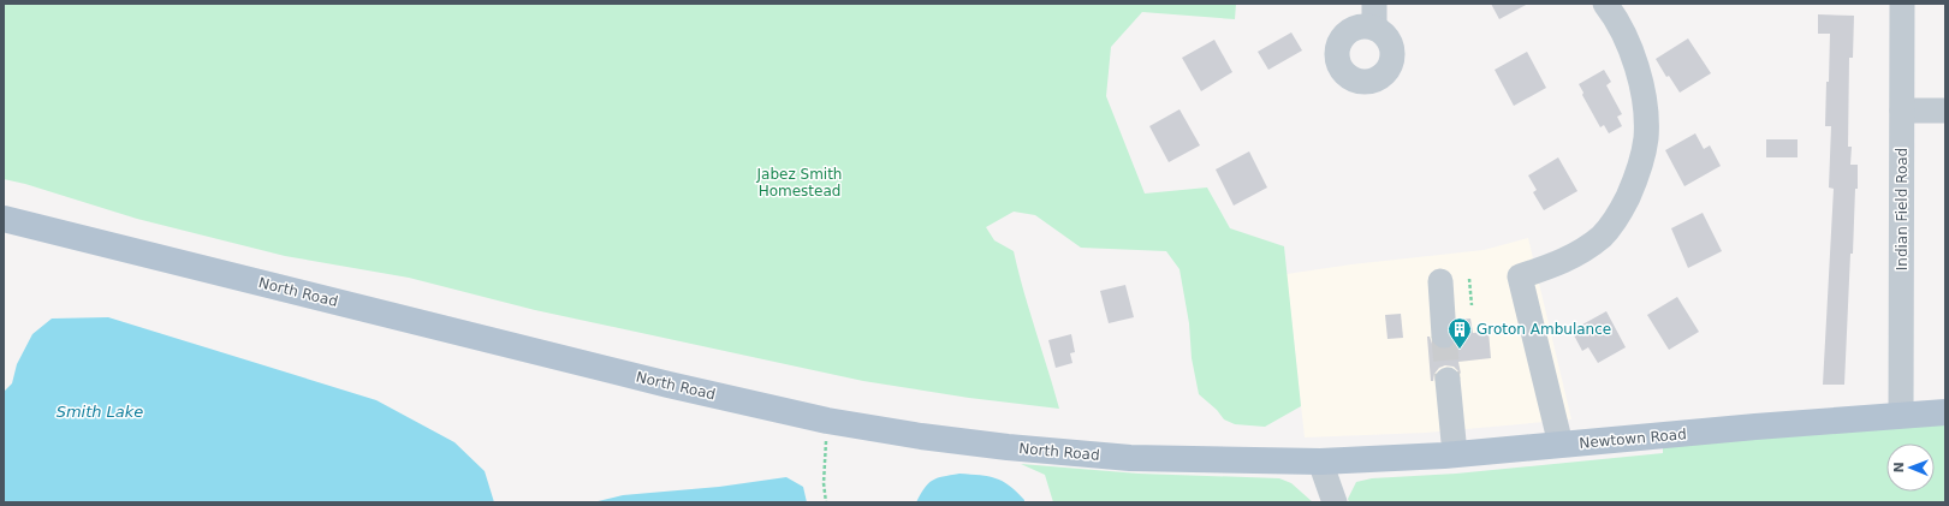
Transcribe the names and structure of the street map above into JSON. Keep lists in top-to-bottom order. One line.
{"streets":{"main road":["North Road","Newtown Road"],"street":["Indian Field Road"]},"crossings":[["Indian Field Road","Newtown Road"],["North Road","Newtown Road"]],"water":["Smith Lake"],"parks":["Jabez Smith Homestead"],"places":{"building":["Groton Ambulance"]},"north":"left"}
